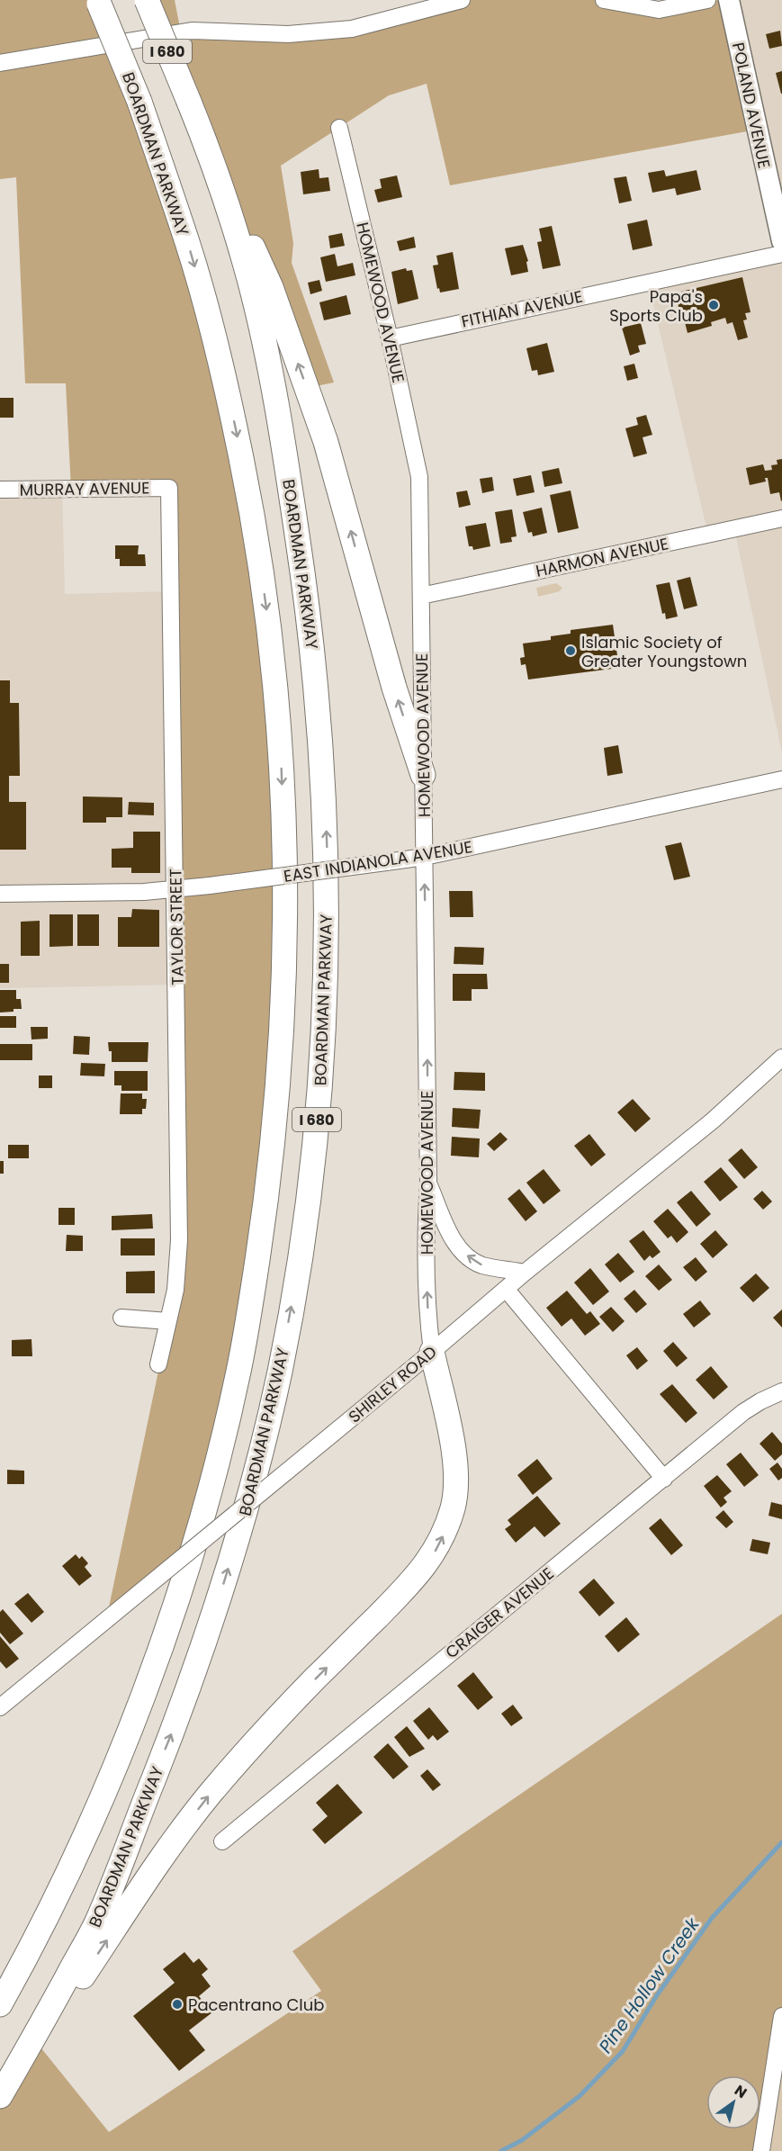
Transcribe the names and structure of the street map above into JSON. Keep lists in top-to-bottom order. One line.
{"streets":{"highway":["I 680","BOARDMAN PARKWAY"],"main road":["POLAND AVENUE"],"street":["HOMEWOOD AVENUE","FITHIAN AVENUE","MURRAY AVENUE","HARMON AVENUE","EAST INDIANOLA AVENUE","TAYLOR STREET","SHIRLEY ROAD","CRAIGER AVENUE"]},"crossings":[["HOMEWOOD AVENUE","FITHIAN AVENUE"],["HOMEWOOD AVENUE","HARMON AVENUE"],["HOMEWOOD AVENUE","EAST INDIANOLA AVENUE"],["HOMEWOOD AVENUE","SHIRLEY ROAD"],["MURRAY AVENUE","TAYLOR STREET"],["EAST INDIANOLA AVENUE","TAYLOR STREET"]],"one_way":["HOMEWOOD AVENUE"],"water":["Pine Hollow Creek"],"places":["Papa's Sports Club","Islamic Society of Greater Youngstown","Pacentrano Club"],"north":"top right"}
